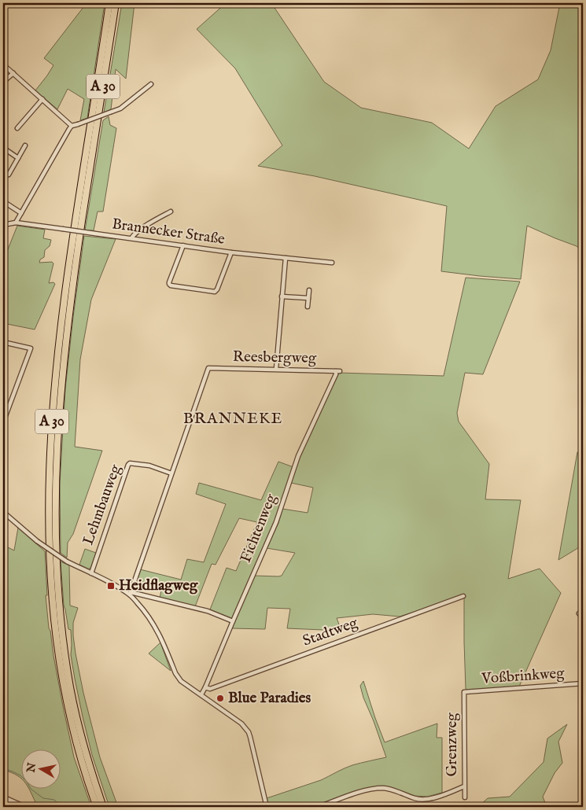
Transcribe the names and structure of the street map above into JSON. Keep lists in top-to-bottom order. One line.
{"streets":{"highway":["A 30"],"street":["Brannecker Straße","Reesbergweg","Lehmbauweg","Fichtenweg","Stadtweg","Voßbrinkweg","Grenzweg"]},"crossings":[["Reesbergweg","Lehmbauweg"],["Reesbergweg","Fichtenweg"],["Fichtenweg","Stadtweg"],["Voßbrinkweg","Grenzweg"]],"districts":["BRANNEKE"],"places":{"transit":["Heidflagweg"],"other":["Blue Paradies"]},"north":"left"}
